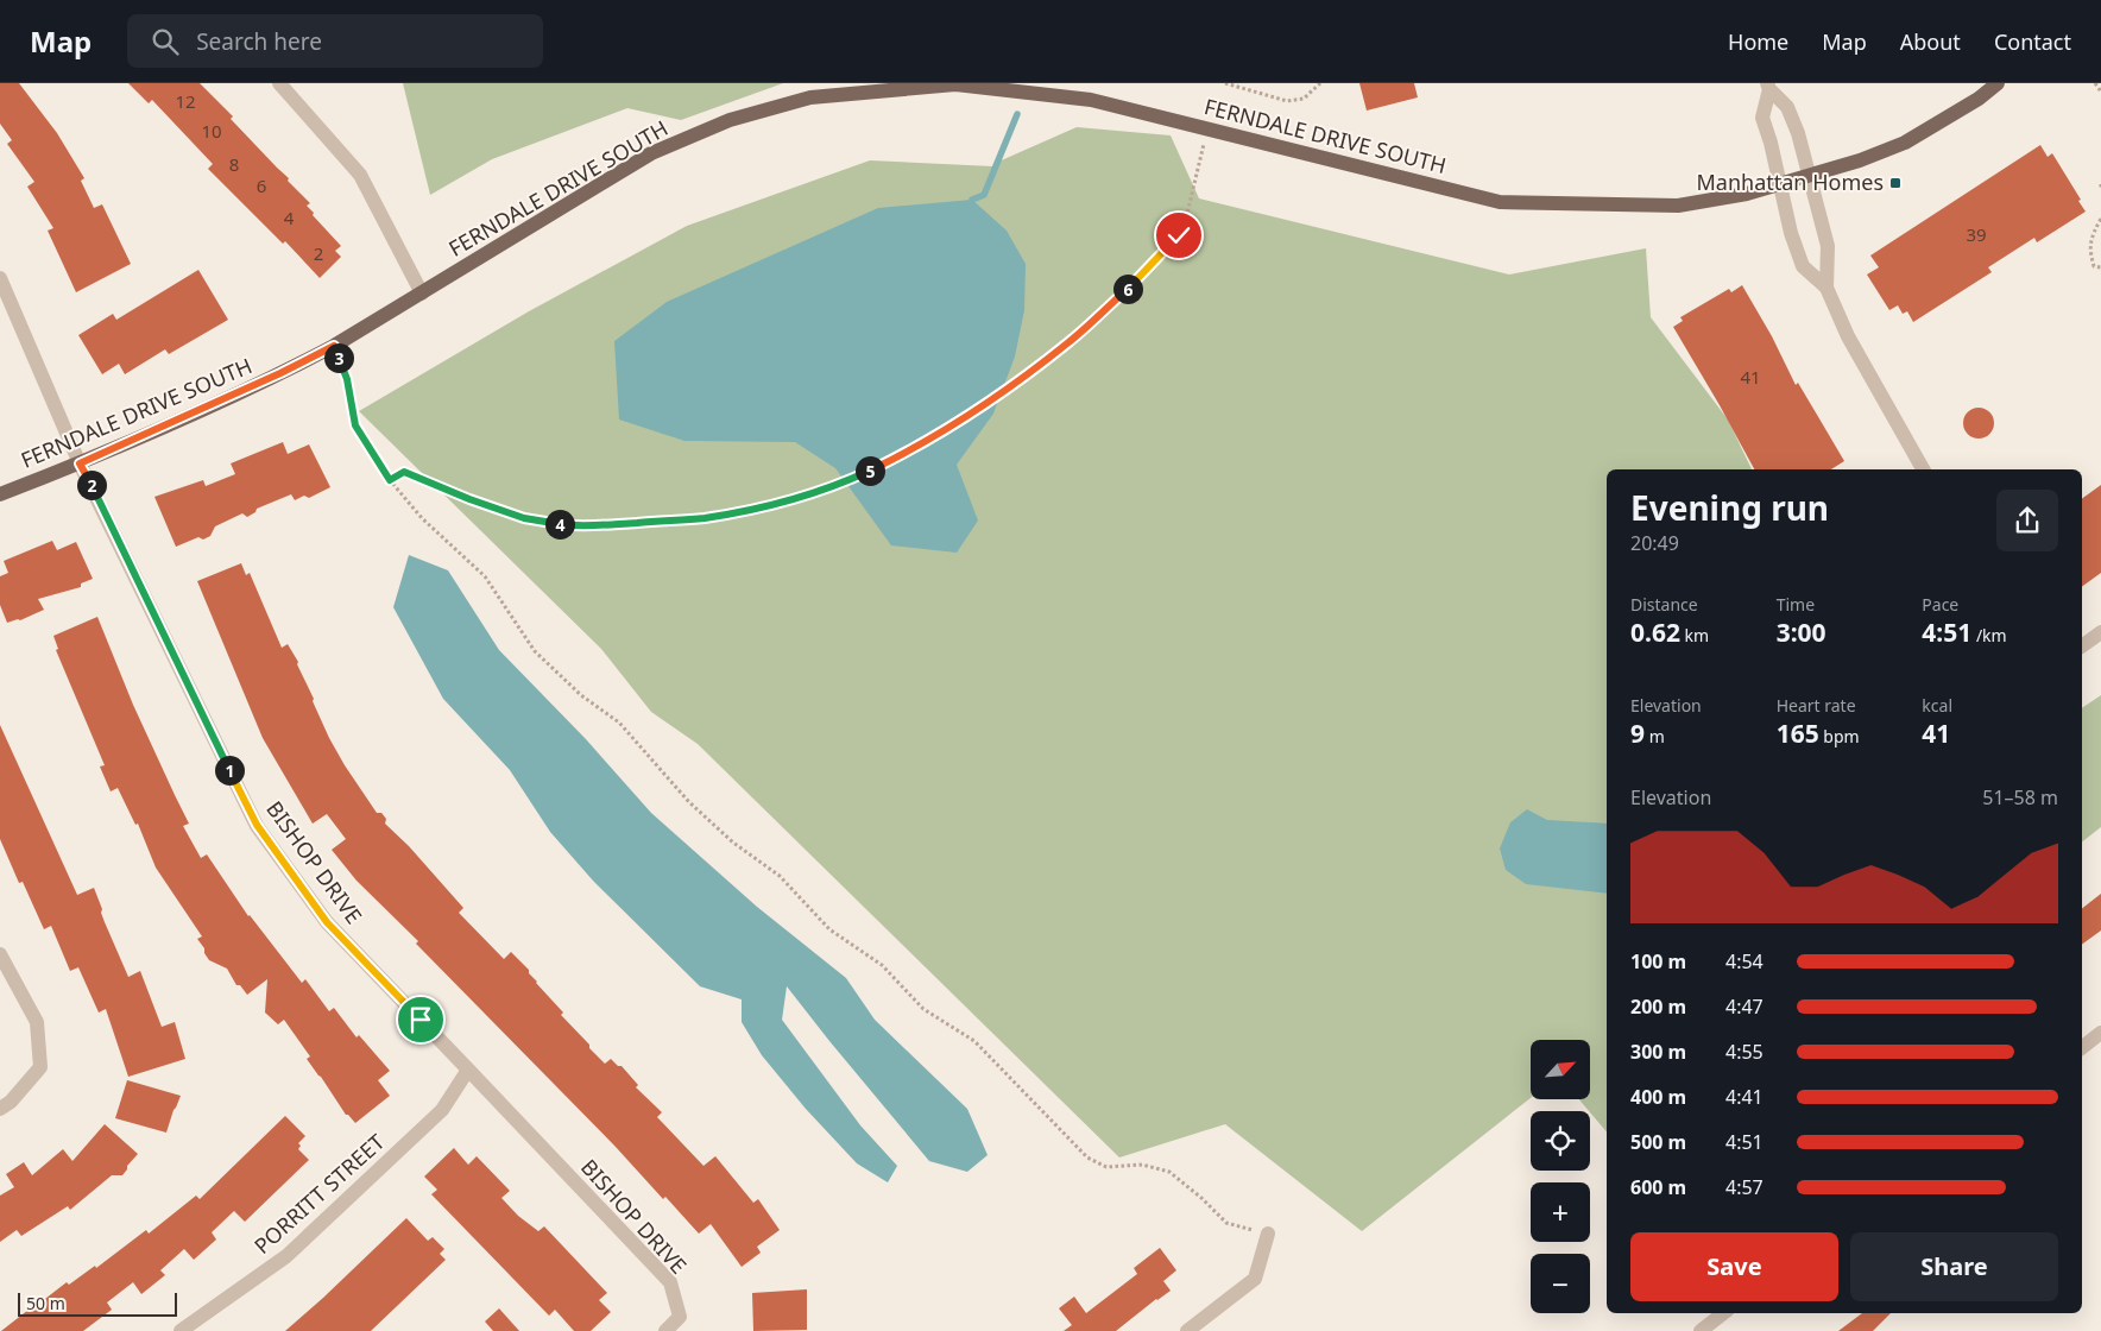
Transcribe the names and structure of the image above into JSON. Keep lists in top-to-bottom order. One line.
{"streets":{"main road":["FERNDALE DRIVE SOUTH"],"street":["BISHOP DRIVE","PORRITT STREET"]},"crossings":[["FERNDALE DRIVE SOUTH","BISHOP DRIVE"],["BISHOP DRIVE","PORRITT STREET"]],"places":{"transit":["Manhattan Homes"]},"house_numbers":["12","10","8","6","4","39","2","41"],"scale_bar":"50 m","north":"top right","page":{"header":"Map","search":"Search here","nav":["Home","Map","About","Contact"],"pins":["6","3","5","2","4","1"],"heading":["Evening run","20:49"],"stats":[["Distance","0.62 km"],["Time","3:00"],["Pace","4:51 /km"],["Elevation","9 m"],["Heart rate","165 bpm"],["kcal","41"]],"chart":["Elevation","51–58 m"],"list":[{"name":"100 m","note":"4:54"},{"name":"200 m","note":"4:47"},{"name":"300 m","note":"4:55"},{"name":"400 m","note":"4:41"},{"name":"500 m","note":"4:51"},{"name":"600 m","note":"4:57"}],"map_buttons":["+","−"],"buttons":["Save","Share"],"scale":"50 m"}}
